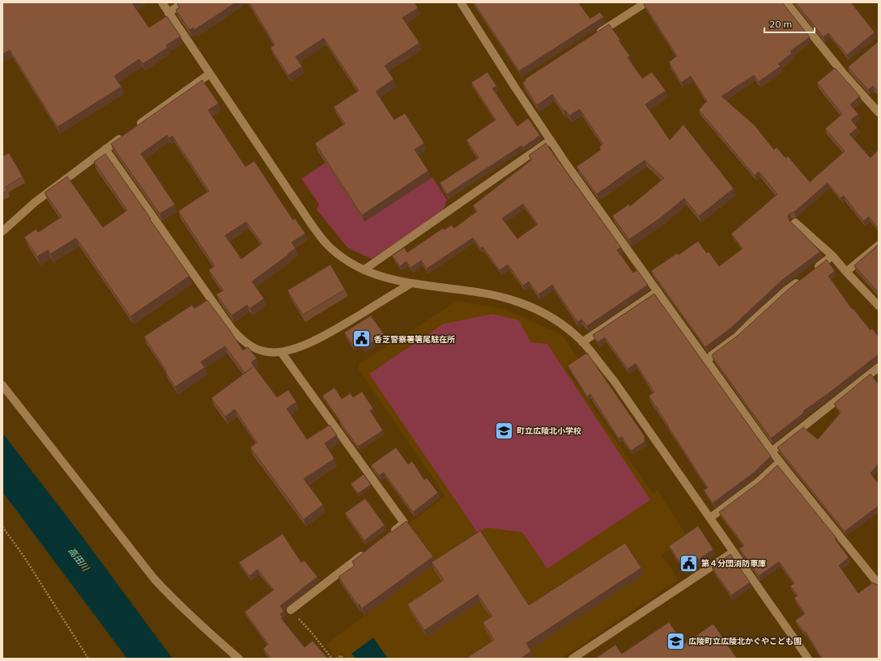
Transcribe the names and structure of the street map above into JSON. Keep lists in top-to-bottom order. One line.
{"water":["高田川"],"places":{"public building":["香芝警察署箸尾駐在所","第４分団消防車庫"],"school or university":["町立広陵北小学校","広陵町立広陵北かぐやこども園"]},"scale_bar":"20 m"}
